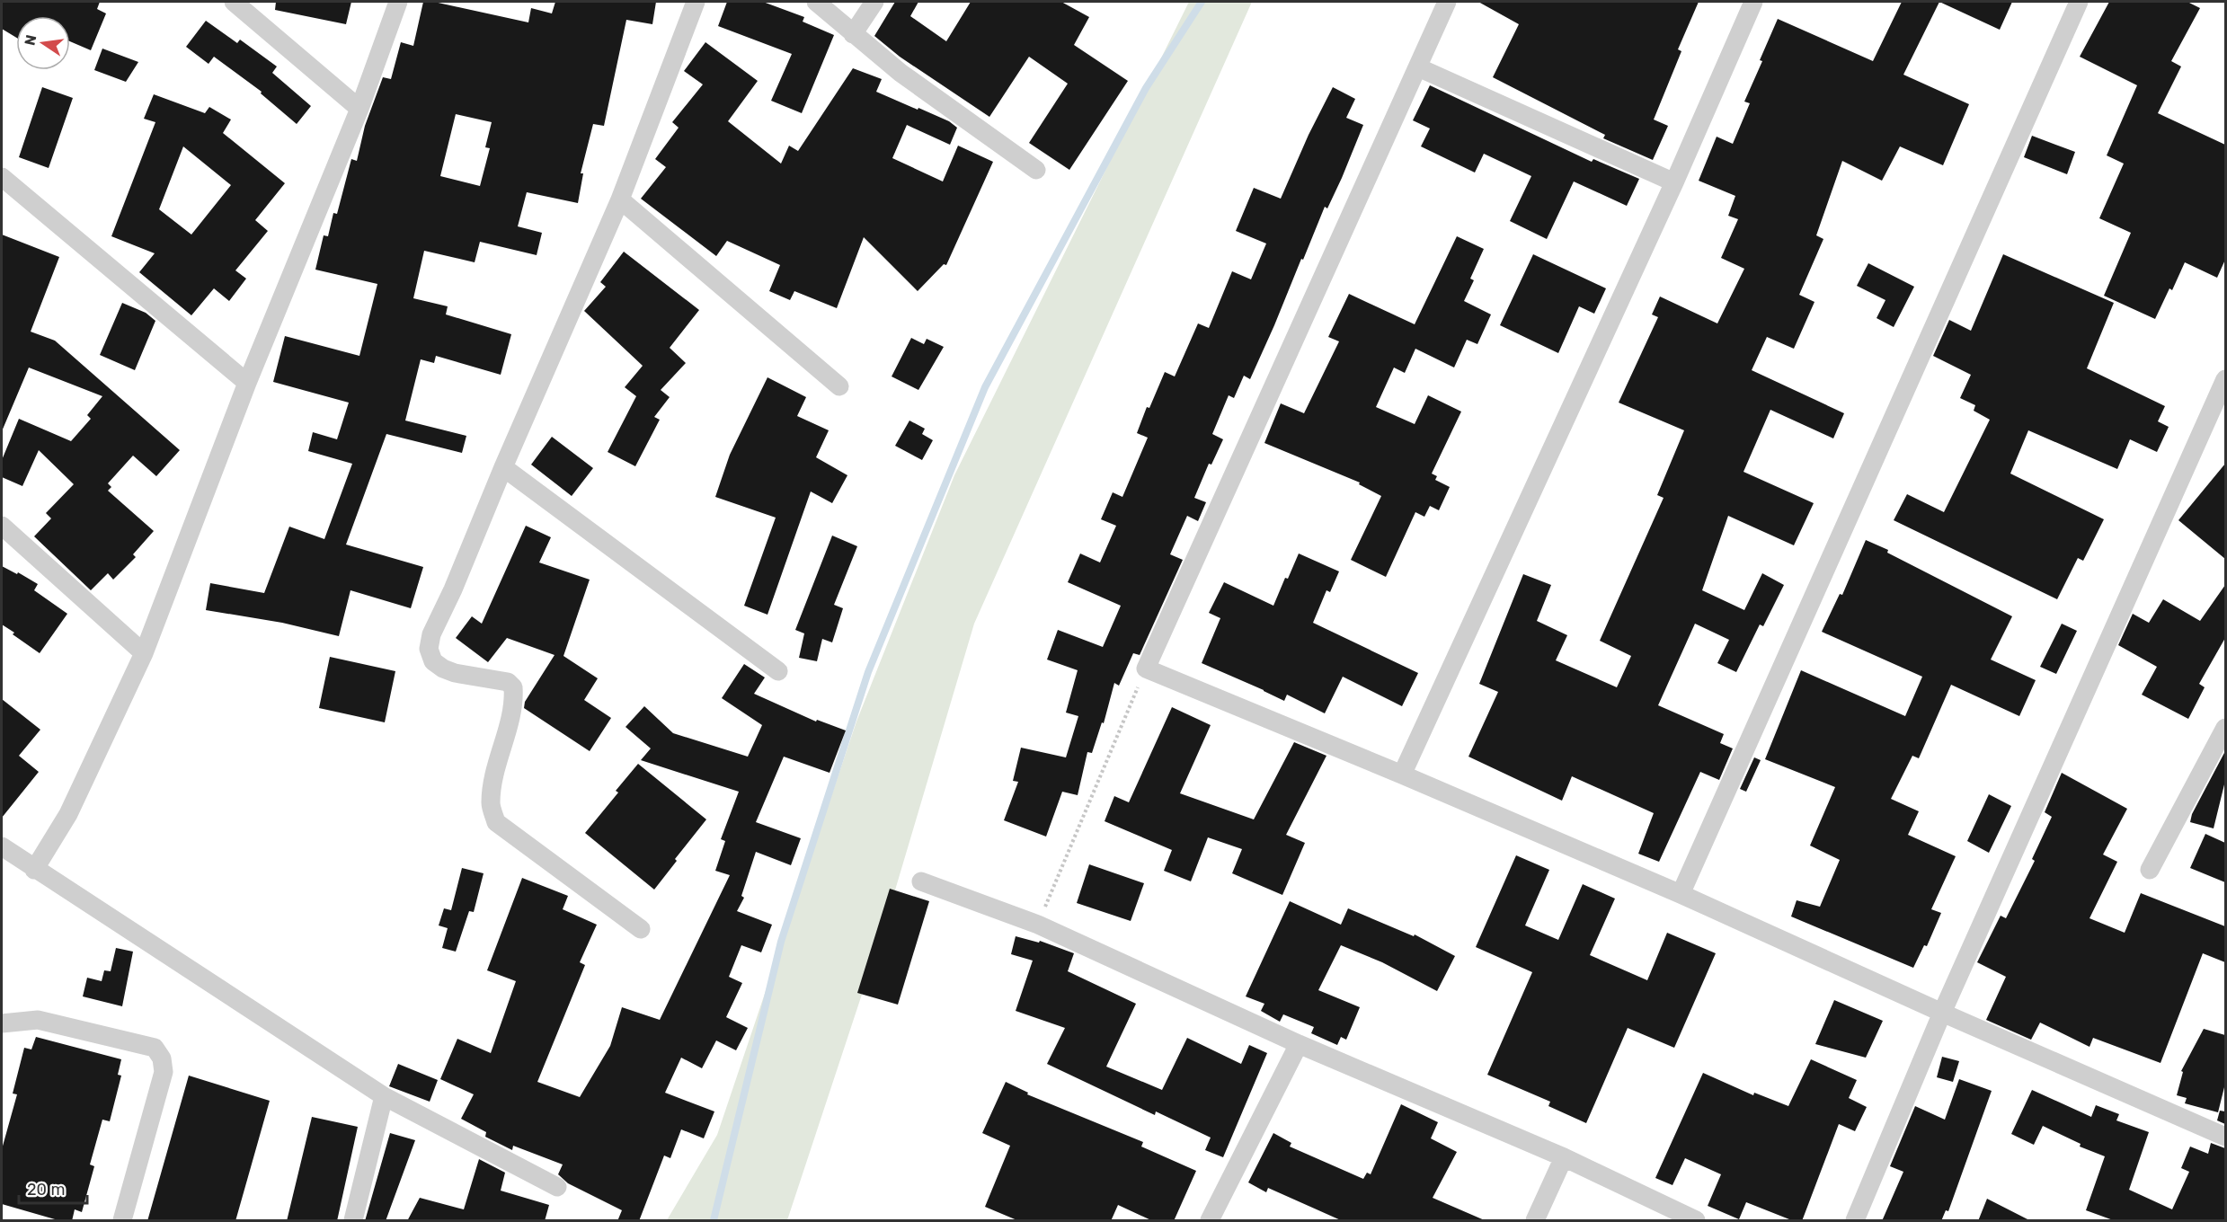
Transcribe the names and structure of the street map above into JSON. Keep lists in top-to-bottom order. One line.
{"scale_bar":"20 m","north":"left"}
